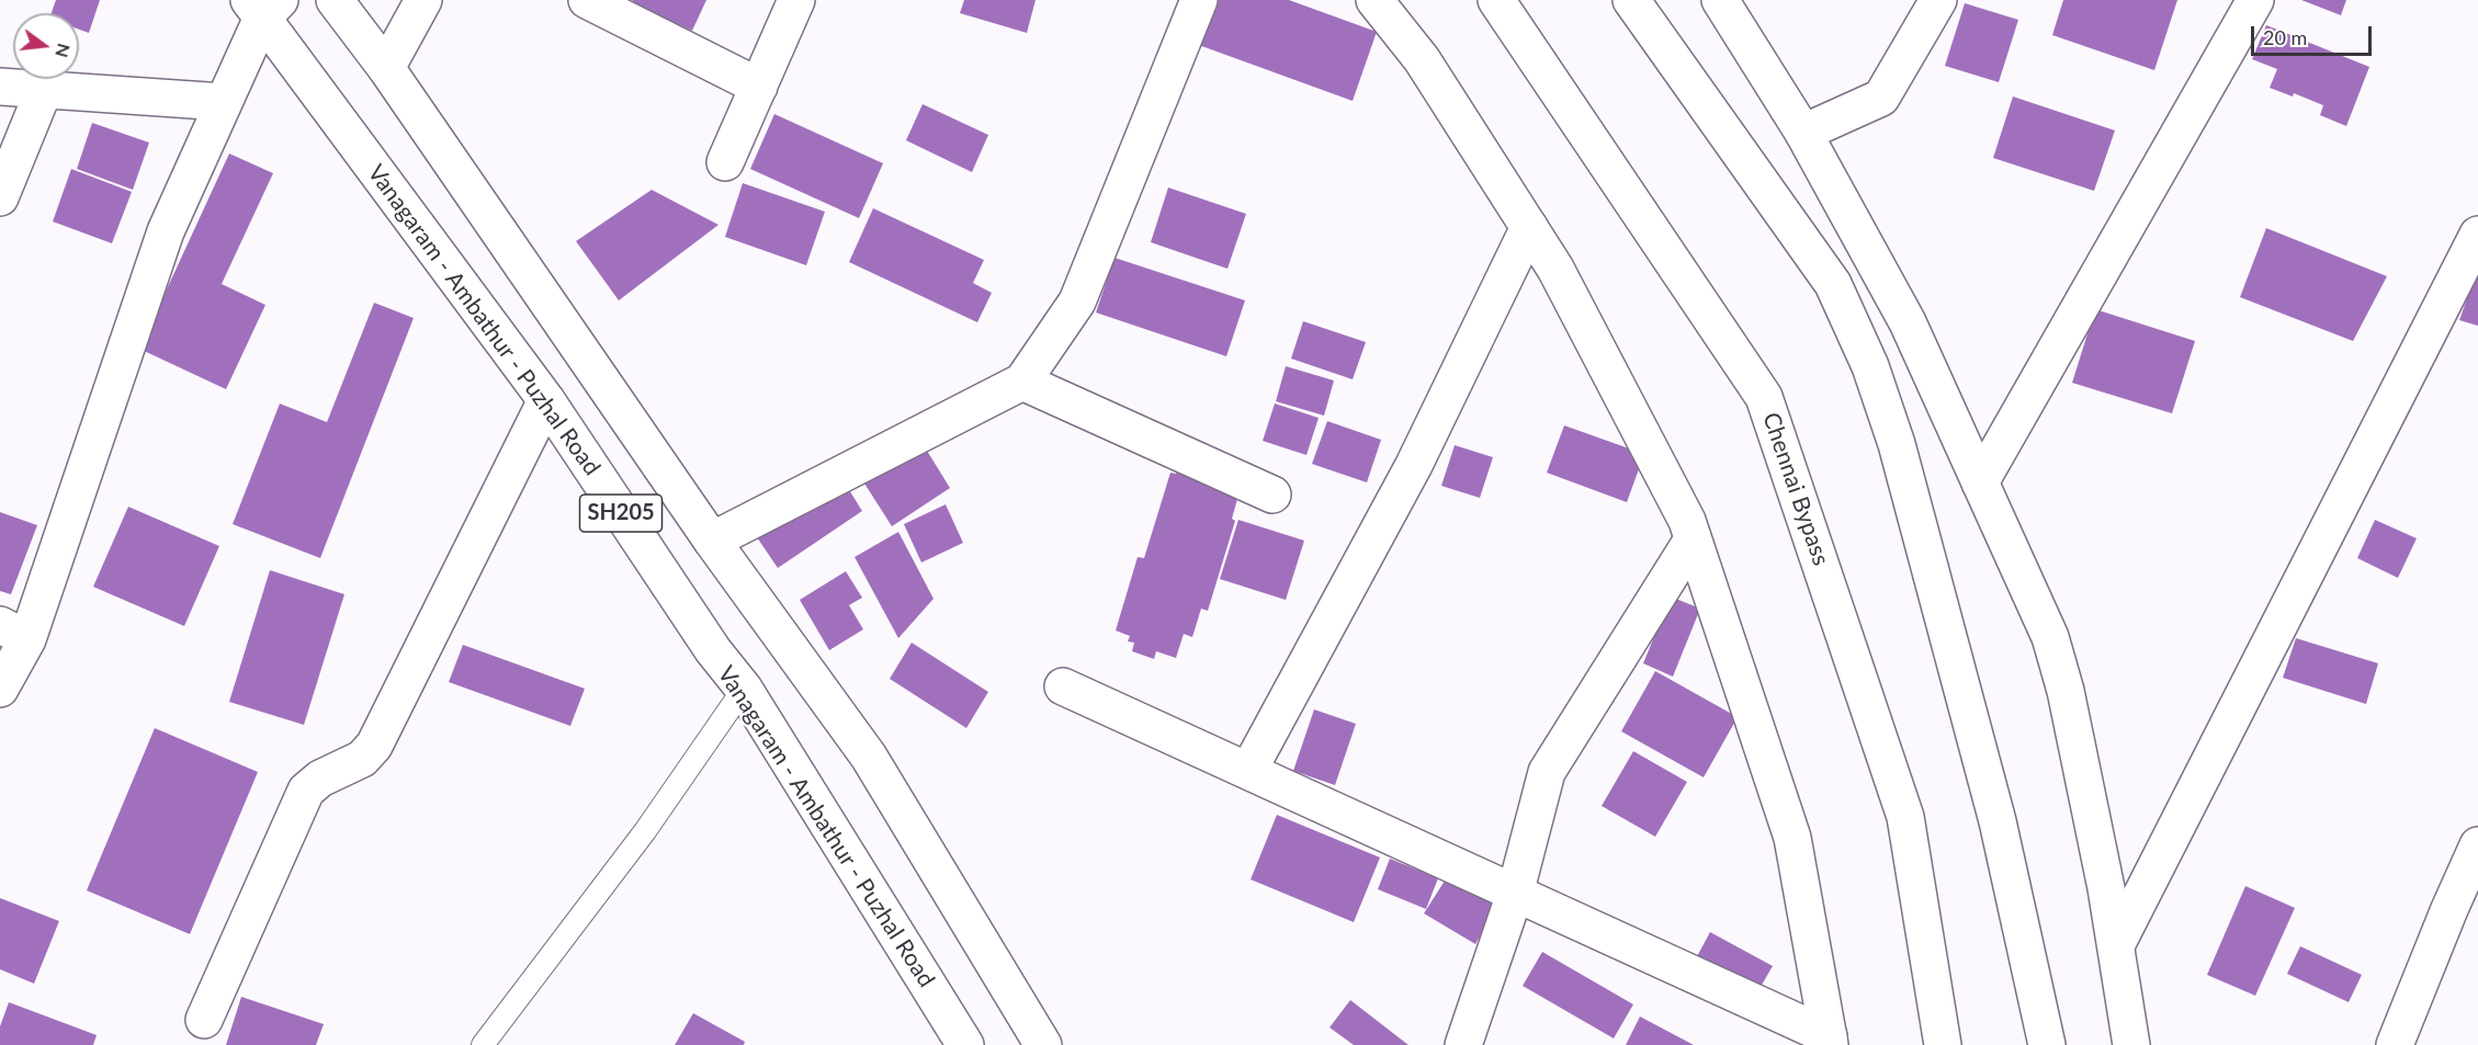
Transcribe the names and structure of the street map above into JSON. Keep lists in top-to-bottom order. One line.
{"streets":{"main road":["Vanagaram - Ambathur - Puzhal Road","Chennai Bypass","SH205"]},"scale_bar":"20 m","north":"right"}
